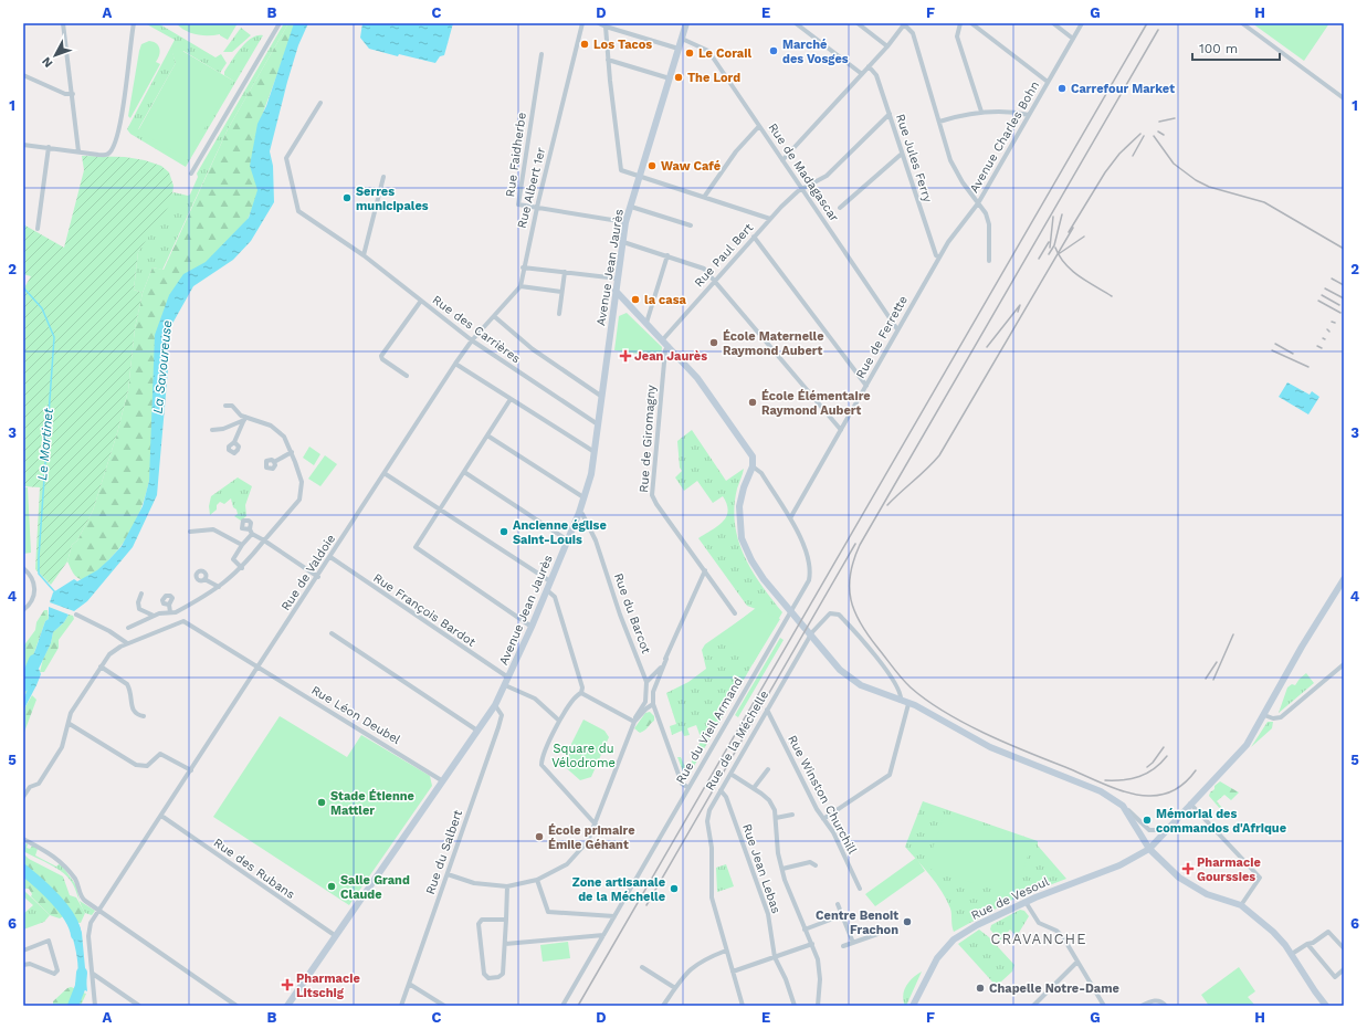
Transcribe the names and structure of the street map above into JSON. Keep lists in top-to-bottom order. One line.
{"streets":{"main road":["Avenue Jean Jaurès","Rue de Vesoul"],"street":["Avenue Charles Bohn","Rue Faidherbe","Rue Jules Ferry","Rue de Madagascar","Rue Albert 1er","Rue Paul Bert","Rue des Carrières","Rue de Ferrette","Rue de Giromagny","Rue de Valdoie","Rue François Bardot","Rue du Barcot","Rue Léon Deubel","Rue du Vieil Armand","Rue de la Méchelle","Rue Winston Churchill","Rue du Salbert","Rue des Rubans","Rue Jean Lebas"]},"crossings":[["Avenue Charles Bohn","Rue Jules Ferry"],["Avenue Charles Bohn","Rue de Ferrette"],["Rue Faidherbe","Rue Albert 1er"],["Rue Faidherbe","Avenue Jean Jaurès"],["Rue Jules Ferry","Rue Paul Bert"],["Rue Jules Ferry","Rue de Ferrette"],["Rue de Madagascar","Rue Paul Bert"],["Rue de Madagascar","Avenue Jean Jaurès"],["Rue de Madagascar","Rue de Ferrette"],["Avenue Jean Jaurès","Rue des Carrières"],["Avenue Jean Jaurès","Rue François Bardot"],["Avenue Jean Jaurès","Rue du Barcot"],["Avenue Jean Jaurès","Rue Léon Deubel"],["Avenue Jean Jaurès","Rue du Salbert"],["Avenue Jean Jaurès","Rue des Rubans"],["Rue des Carrières","Rue de Valdoie"],["Rue de Ferrette","Rue du Vieil Armand"],["Rue de Valdoie","Rue François Bardot"],["Rue de Valdoie","Rue Léon Deubel"],["Rue de Valdoie","Rue des Rubans"],["Rue du Barcot","Rue du Salbert"],["Rue de la Méchelle","Rue Winston Churchill"],["Rue de la Méchelle","Rue Jean Lebas"]],"districts":["CRAVANCHE"],"water":["La Savoureuse","Le Martinet"],"parks":["Square du Vélodrome"],"places":{"other":["Los Tacos","Marché des Vosges","Le Corail","The Lord","Carrefour Market","Waw Café","Serres municipales","la casa","École Maternelle Raymond Aubert","École Élémentaire Raymond Aubert","Ancienne église Saint-Louis","Stade Étienne Mattler","Mémorial des commandos d'Afrique","École primaire Émile Géhant","Salle Grand Claude","Zone artisanale de la Méchelle","Centre Benoit Frachon","Chapelle Notre-Dame"],"health":["Jean Jaurès","Pharmacie Gourssies","Pharmacie Litschig"]},"scale_bar":"100 m","north":"bottom left","grid":{"columns":["A","B","C","D","E","F","G","H"],"rows":["1","2","3","4","5","6"]}}
